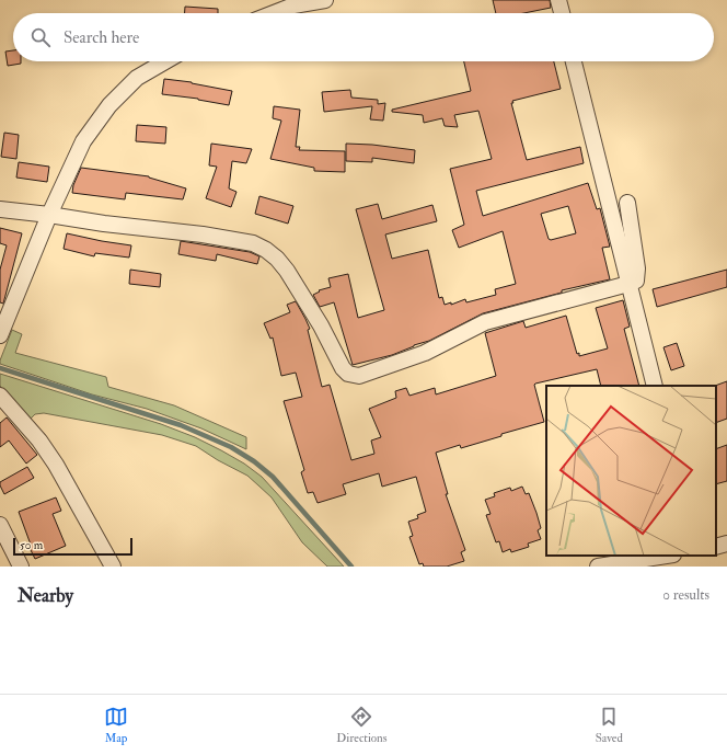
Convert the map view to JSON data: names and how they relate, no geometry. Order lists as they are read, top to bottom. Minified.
{"scale_bar":"50 m","page":{"search":"Search here","scale":"50 m","heading":["Nearby","0 results"],"nav":["Map","Directions","Saved"]}}
